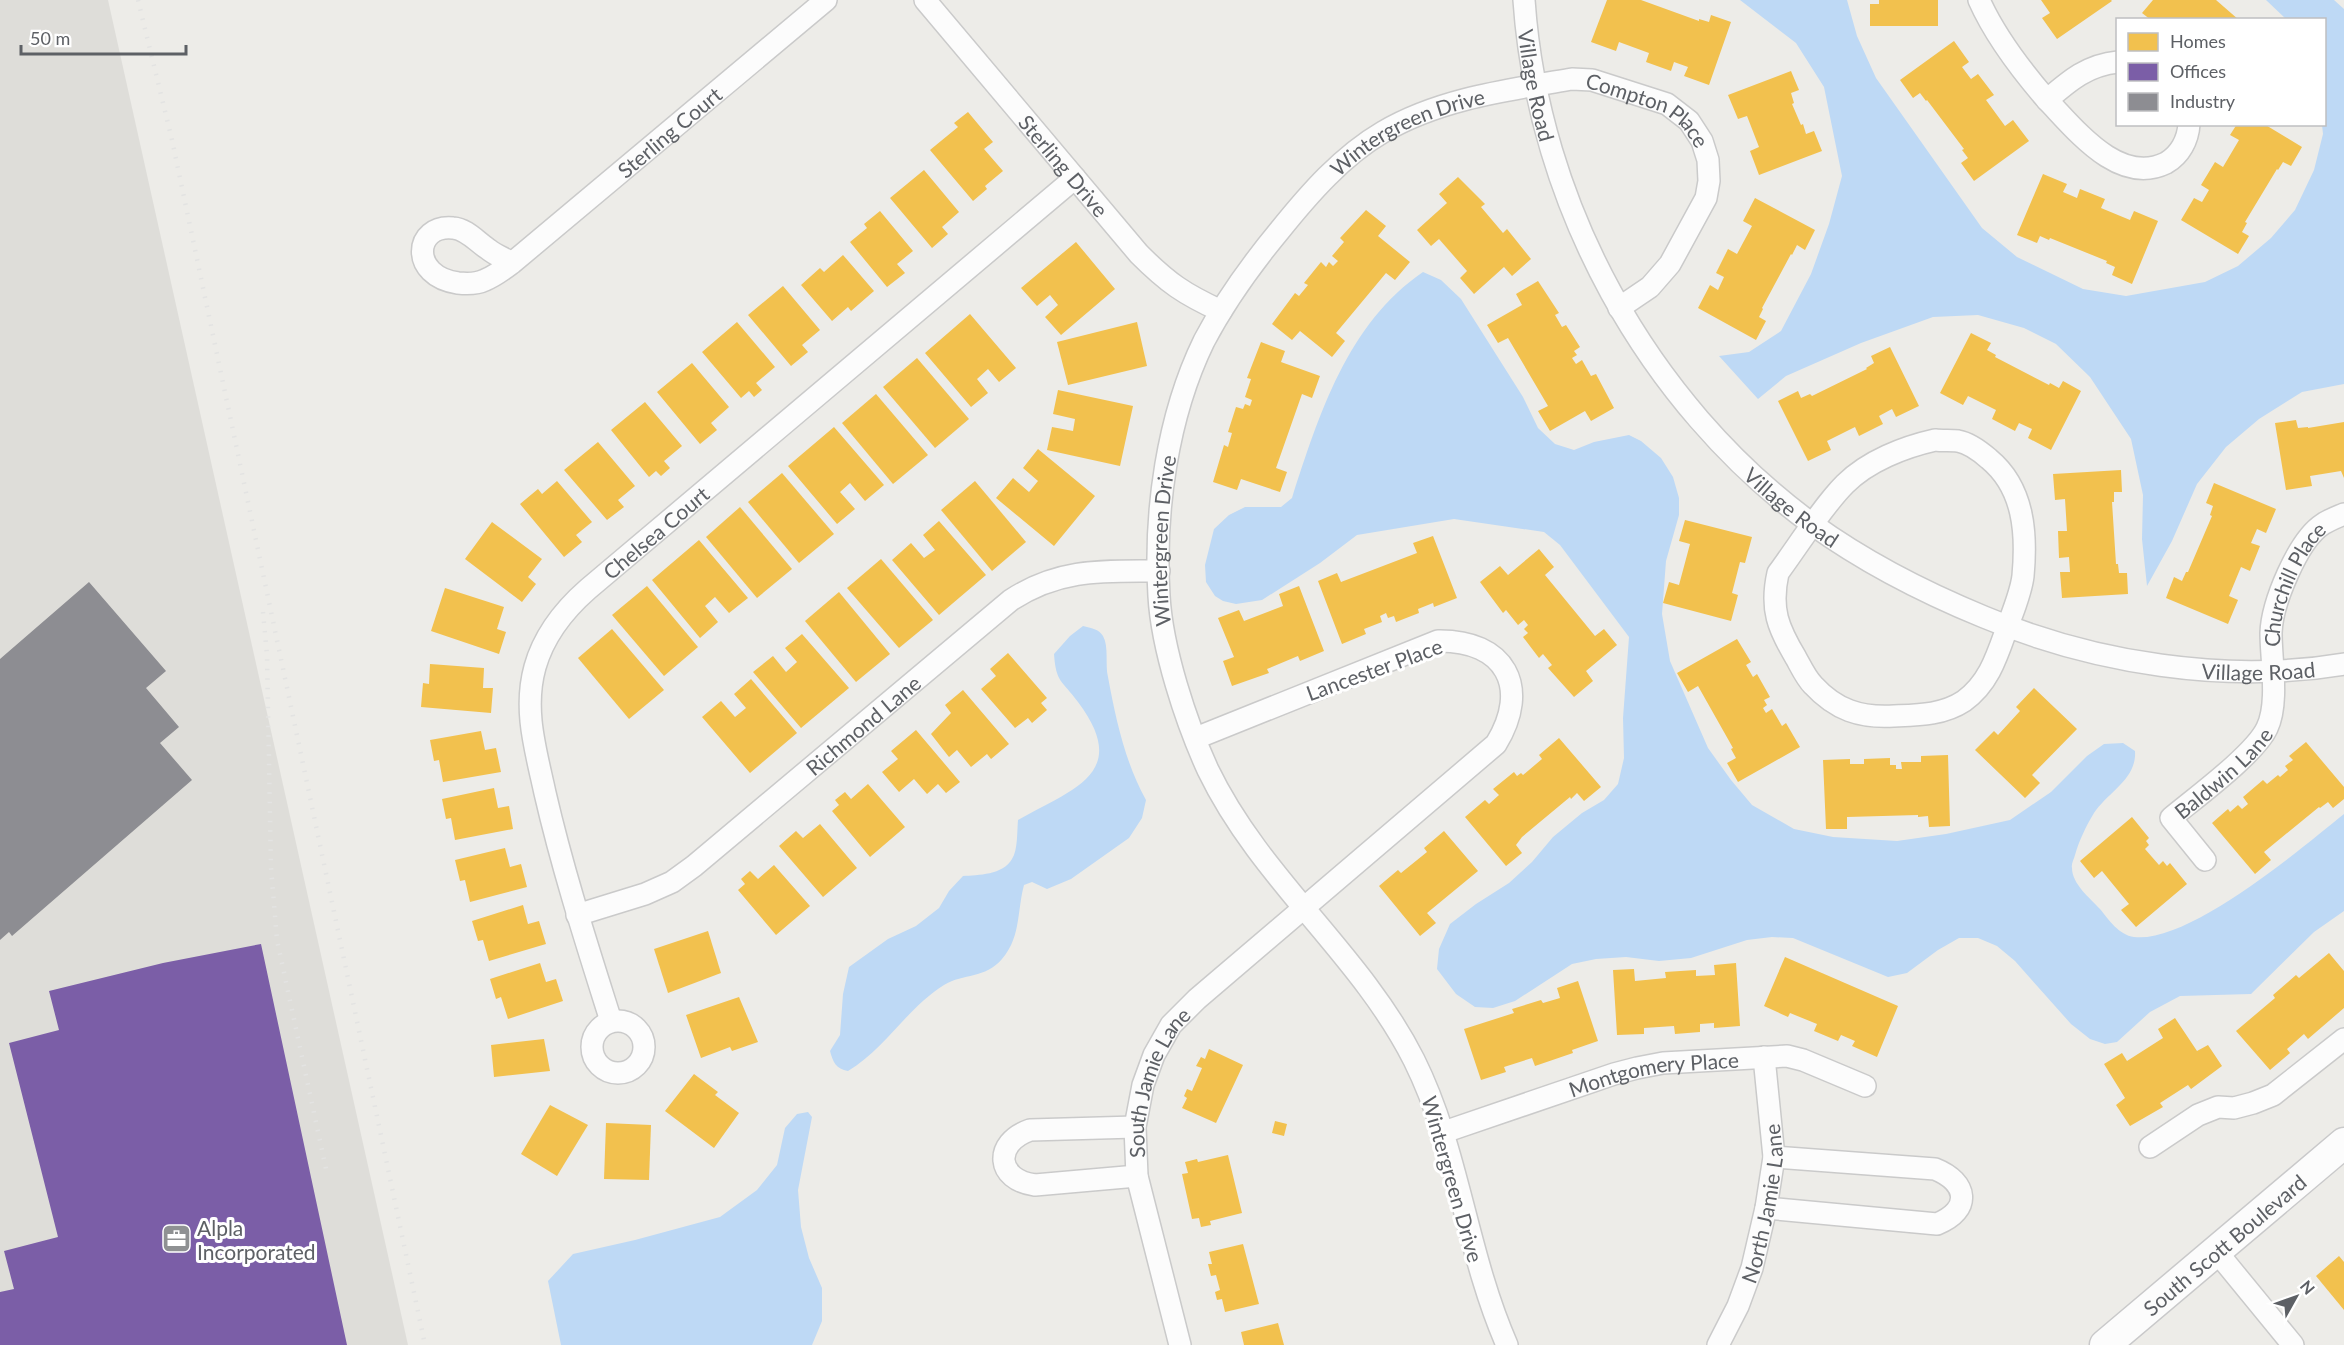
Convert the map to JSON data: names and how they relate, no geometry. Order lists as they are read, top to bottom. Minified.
{"streets":{"main road":["South Scott Boulevard"],"street":["Village Road","Compton Place","Sterling Court","Wintergreen Drive","Sterling Drive","Chelsea Court","Churchill Place","Lancester Place","Richmond Lane","Baldwin Lane","Montgomery Place","South Jamie Lane","North Jamie Lane"]},"crossings":[["Village Road","Compton Place"],["Village Road","Wintergreen Drive"],["Village Road","Churchill Place"],["Village Road","Baldwin Lane"],["Compton Place","Wintergreen Drive"],["Wintergreen Drive","Sterling Drive"],["Wintergreen Drive","Lancester Place"],["Wintergreen Drive","Richmond Lane"],["Wintergreen Drive","Montgomery Place"],["Wintergreen Drive","South Jamie Lane"],["Sterling Drive","Chelsea Court"],["Chelsea Court","Richmond Lane"],["Churchill Place","Baldwin Lane"],["Lancester Place","South Jamie Lane"],["Montgomery Place","North Jamie Lane"]],"places":{"office":["Alpla Incorporated"]},"legend":["Homes","Offices","Industry"],"scale_bar":"50 m","north":"top right"}
